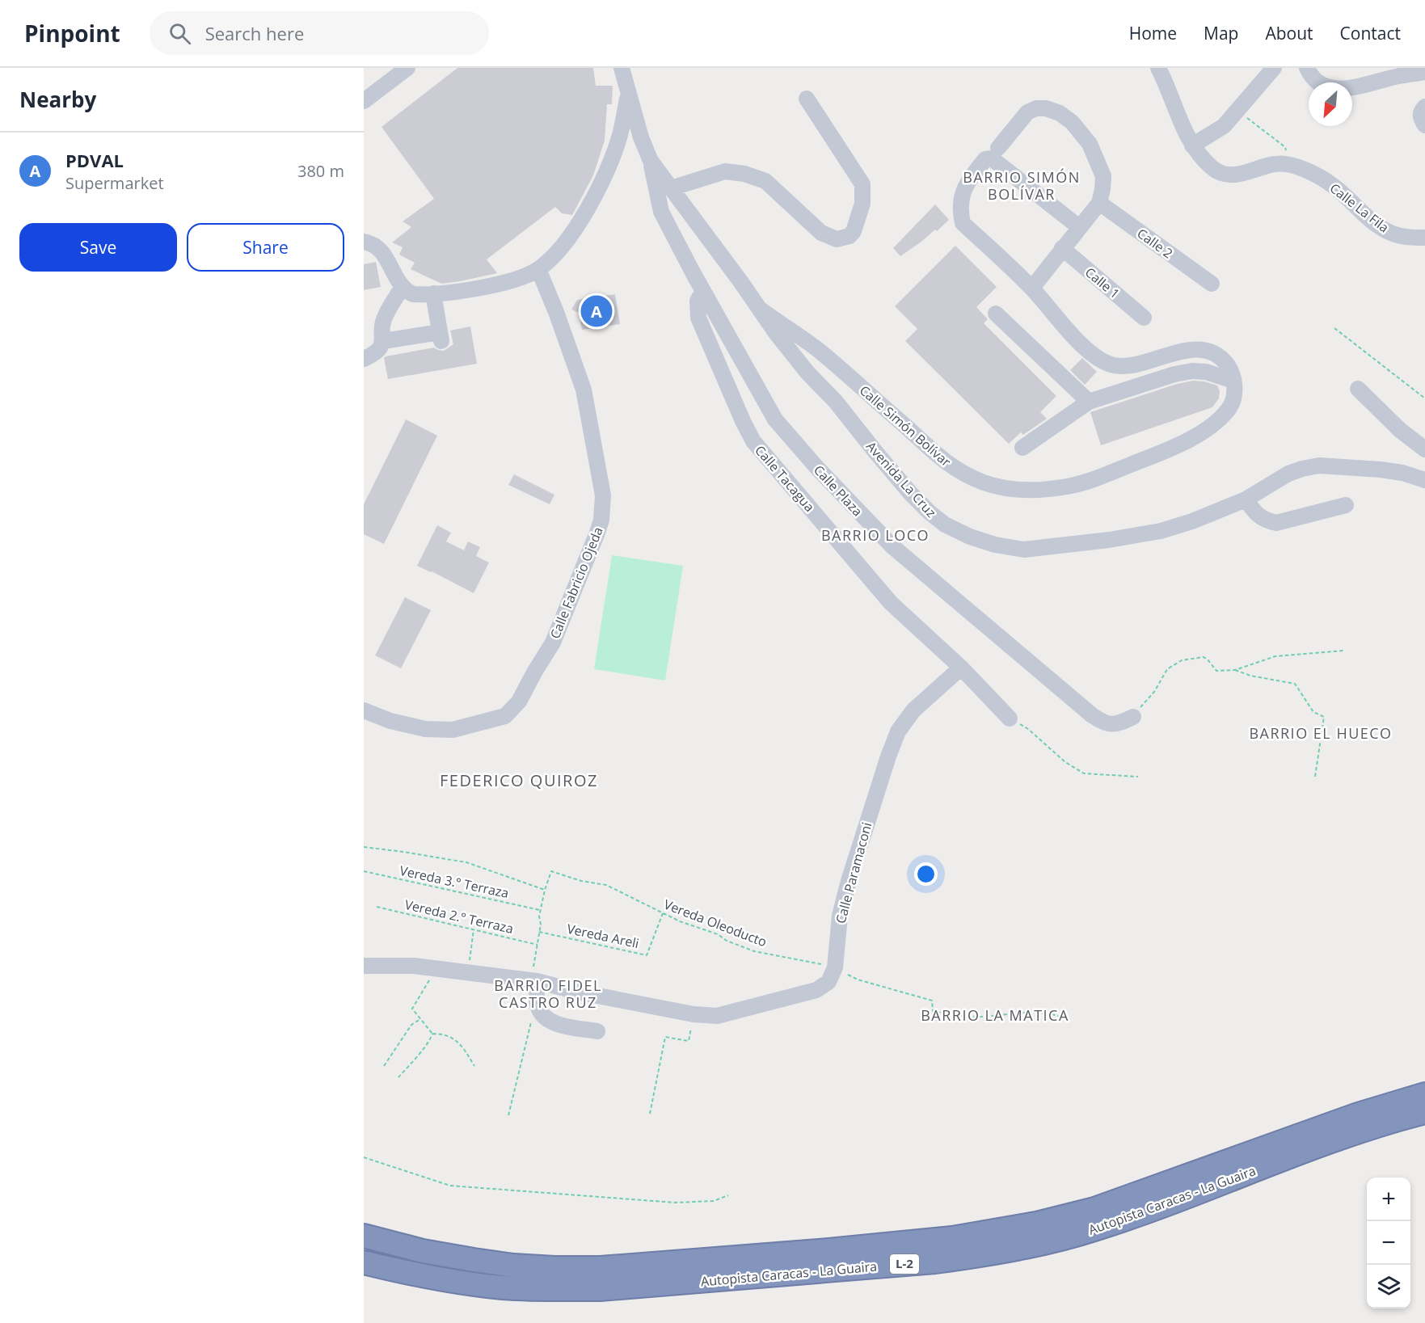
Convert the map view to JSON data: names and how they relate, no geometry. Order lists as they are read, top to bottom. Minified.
{"streets":{"highway":["Autopista Caracas - La Guaira","L-2"],"street":["Calle La Fila","Calle 2","Calle 1","Calle Simón Bolívar","Calle Tacagua","Avenida La Cruz","Calle Plaza","Calle Fabricio Ojeda","Calle Paramaconi"],"path":["Vereda 3.° Terraza","Vereda 2.° Terraza","Vereda Oleoducto","Vereda Areli"]},"crossings":[["Calle Simón Bolívar","Avenida La Cruz"],["Calle Tacagua","Calle Plaza"],["Calle Tacagua","Calle Paramaconi"],["Avenida La Cruz","Calle Plaza"],["Calle Paramaconi","Vereda Oleoducto"],["Vereda Oleoducto","Vereda Areli"]],"districts":["BARRIO SIMÓN BOLÍVAR","BARRIO LOCO","BARRIO EL HUECO","FEDERICO QUIROZ","BARRIO FIDEL CASTRO RUZ","BARRIO LA MATICA"],"north":"bottom left","page":{"header":"Pinpoint","search":"Search here","nav":["Home","Map","About","Contact"],"heading":"Nearby","list":[{"mark":"A","name":"PDVAL","note":"Supermarket","value":"380 m"}],"buttons":["Save","Share"],"pins":"A","map_buttons":["+","−"]}}
